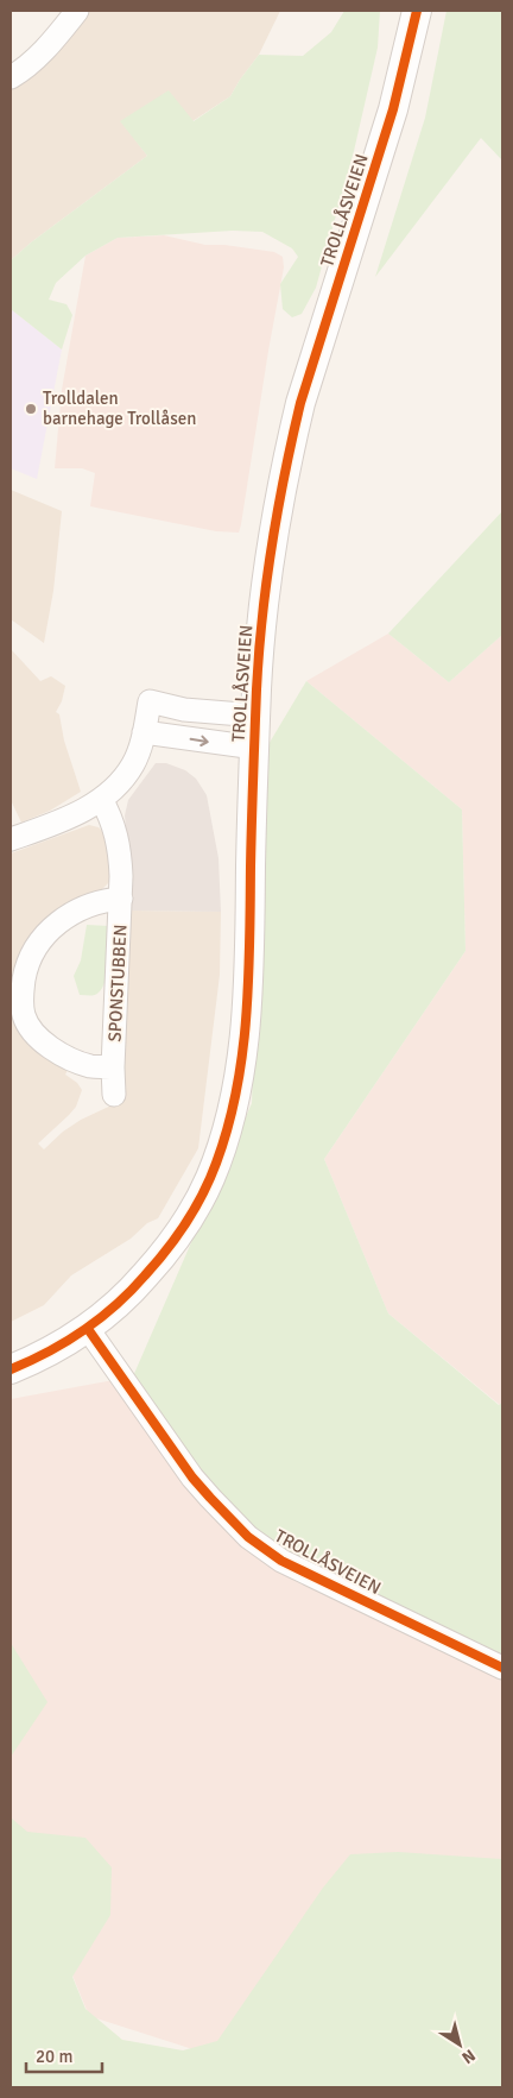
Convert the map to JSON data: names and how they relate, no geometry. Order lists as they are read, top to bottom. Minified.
{"streets":{"street":["TROLLÅSVEIEN","SPONSTUBBEN"]},"places":["Trolldalen barnehage Trollåsen"],"scale_bar":"20 m","north":"bottom right"}
